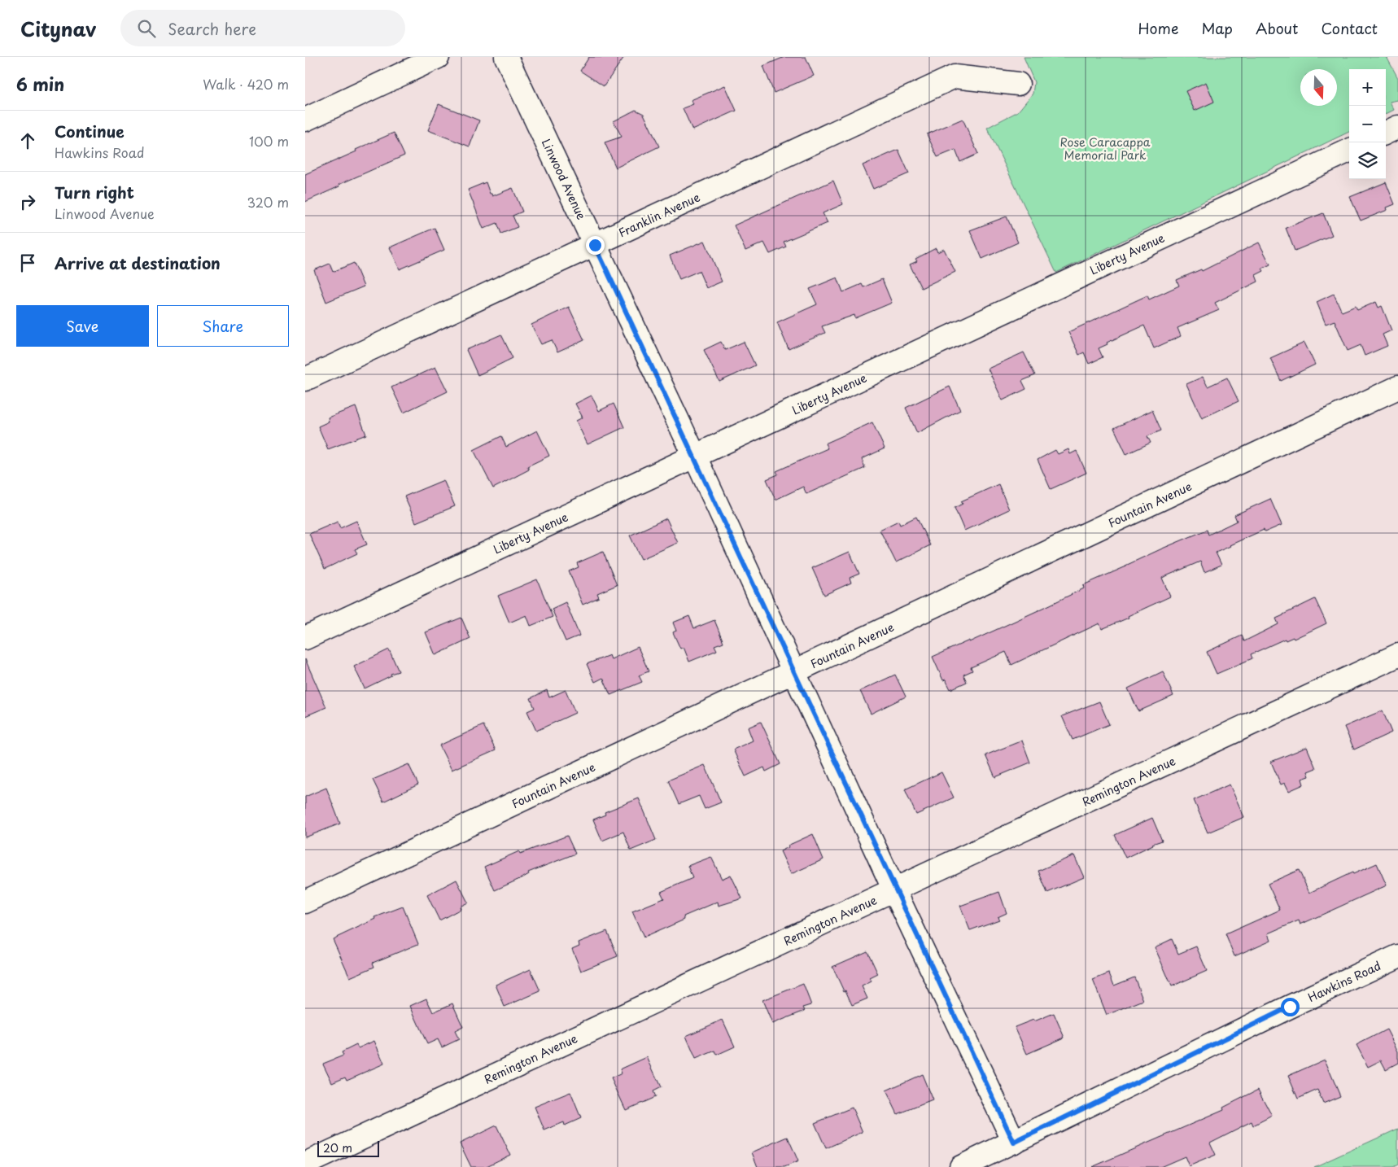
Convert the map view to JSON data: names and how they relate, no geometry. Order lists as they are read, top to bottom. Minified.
{"streets":{"street":["Linwood Avenue","Franklin Avenue","Liberty Avenue","Fountain Avenue","Remington Avenue","Hawkins Road"]},"crossings":[["Linwood Avenue","Franklin Avenue"],["Linwood Avenue","Liberty Avenue"],["Linwood Avenue","Fountain Avenue"],["Linwood Avenue","Remington Avenue"],["Linwood Avenue","Hawkins Road"]],"parks":["Rose Caracappa Memorial Park"],"scale_bar":"20 m","north":"bottom","page":{"header":"Citynav","search":"Search here","nav":["Home","Map","About","Contact"],"heading":["6 min","Walk · 420 m"],"map_buttons":["+","−"],"list":[["Continue","Hawkins Road","100 m"],["Turn right","Linwood Avenue","320 m"],"Arrive at destination"],"buttons":["Save","Share"],"scale":"20 m"}}
